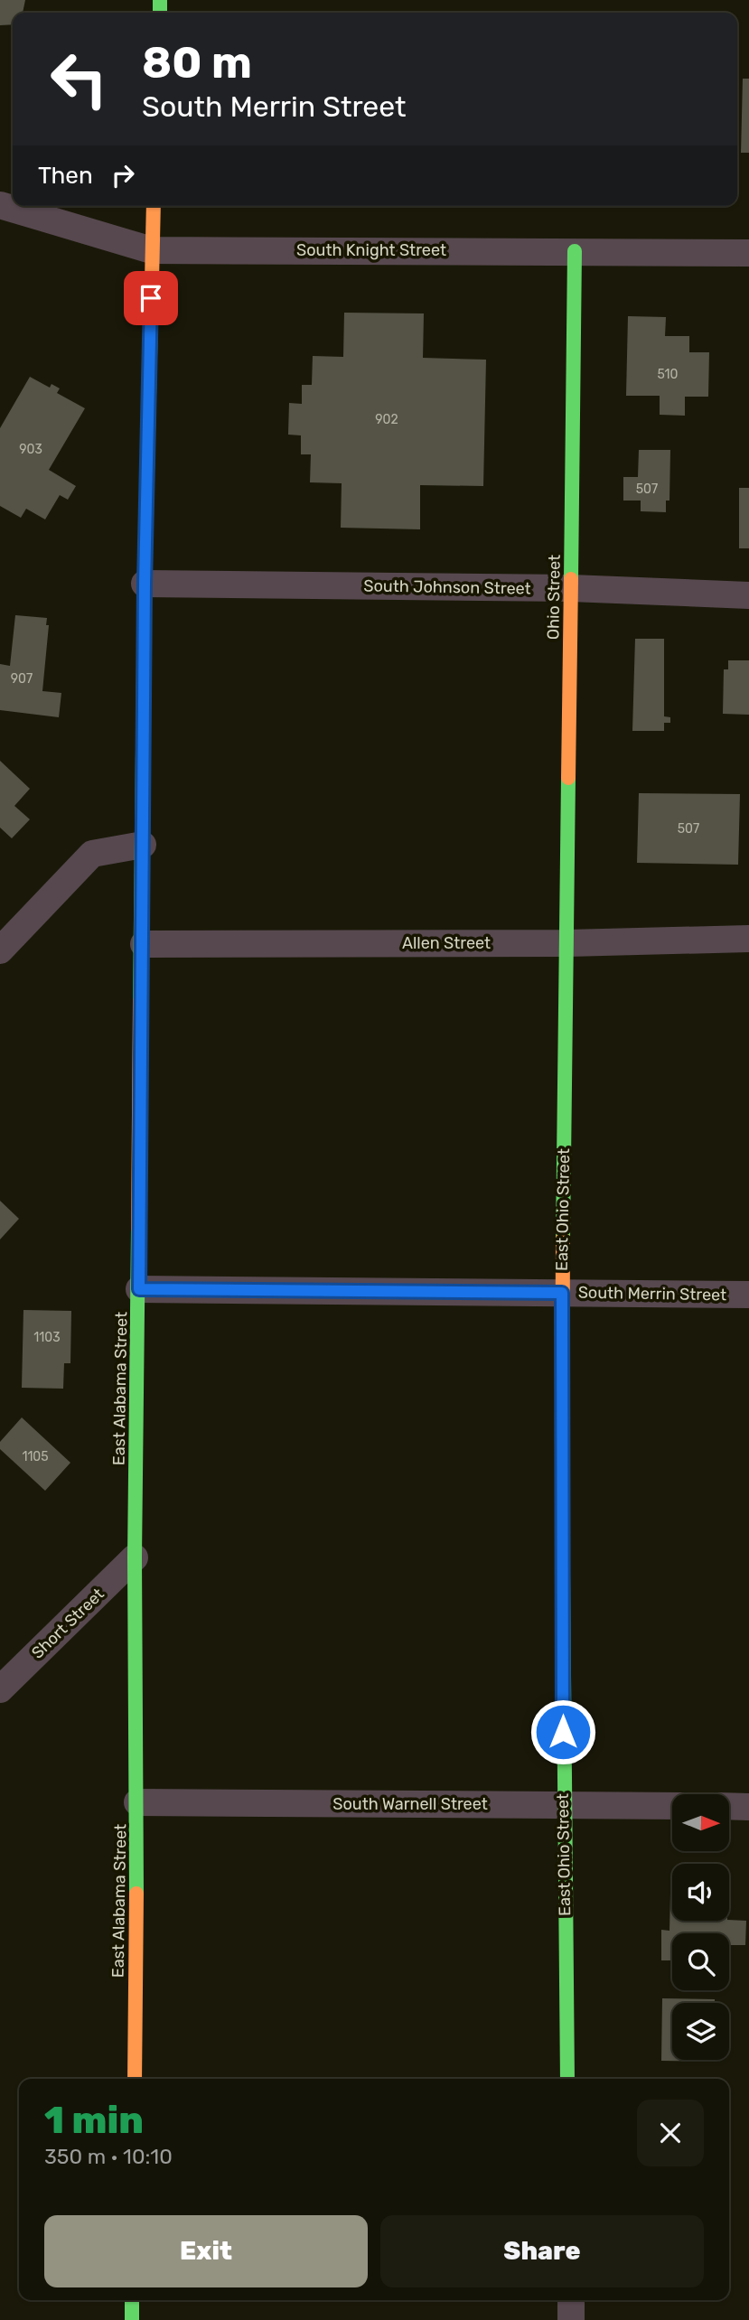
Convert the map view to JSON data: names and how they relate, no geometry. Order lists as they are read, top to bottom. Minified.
{"streets":{"street":["South Knight Street","South Johnson Street","Ohio Street","Allen Street","East Ohio Street","South Merrin Street","East Alabama Street","Short Street","South Warnell Street"]},"crossings":[["South Knight Street","Ohio Street"],["South Knight Street","East Alabama Street"],["South Johnson Street","Ohio Street"],["South Johnson Street","East Alabama Street"],["Ohio Street","Allen Street"],["Ohio Street","East Ohio Street"],["Allen Street","East Ohio Street"],["Allen Street","East Alabama Street"],["East Ohio Street","South Merrin Street"],["East Ohio Street","South Warnell Street"],["South Merrin Street","East Alabama Street"],["East Alabama Street","Short Street"],["East Alabama Street","South Warnell Street"]],"house_numbers":["510","902","903","507","907","507","1103","1105"],"north":"right","page":{"turn":["80 m","South Merrin Street"],"then":"Then","heading":["1 min","350 m · 10:10"],"buttons":["Exit","Share"]}}
